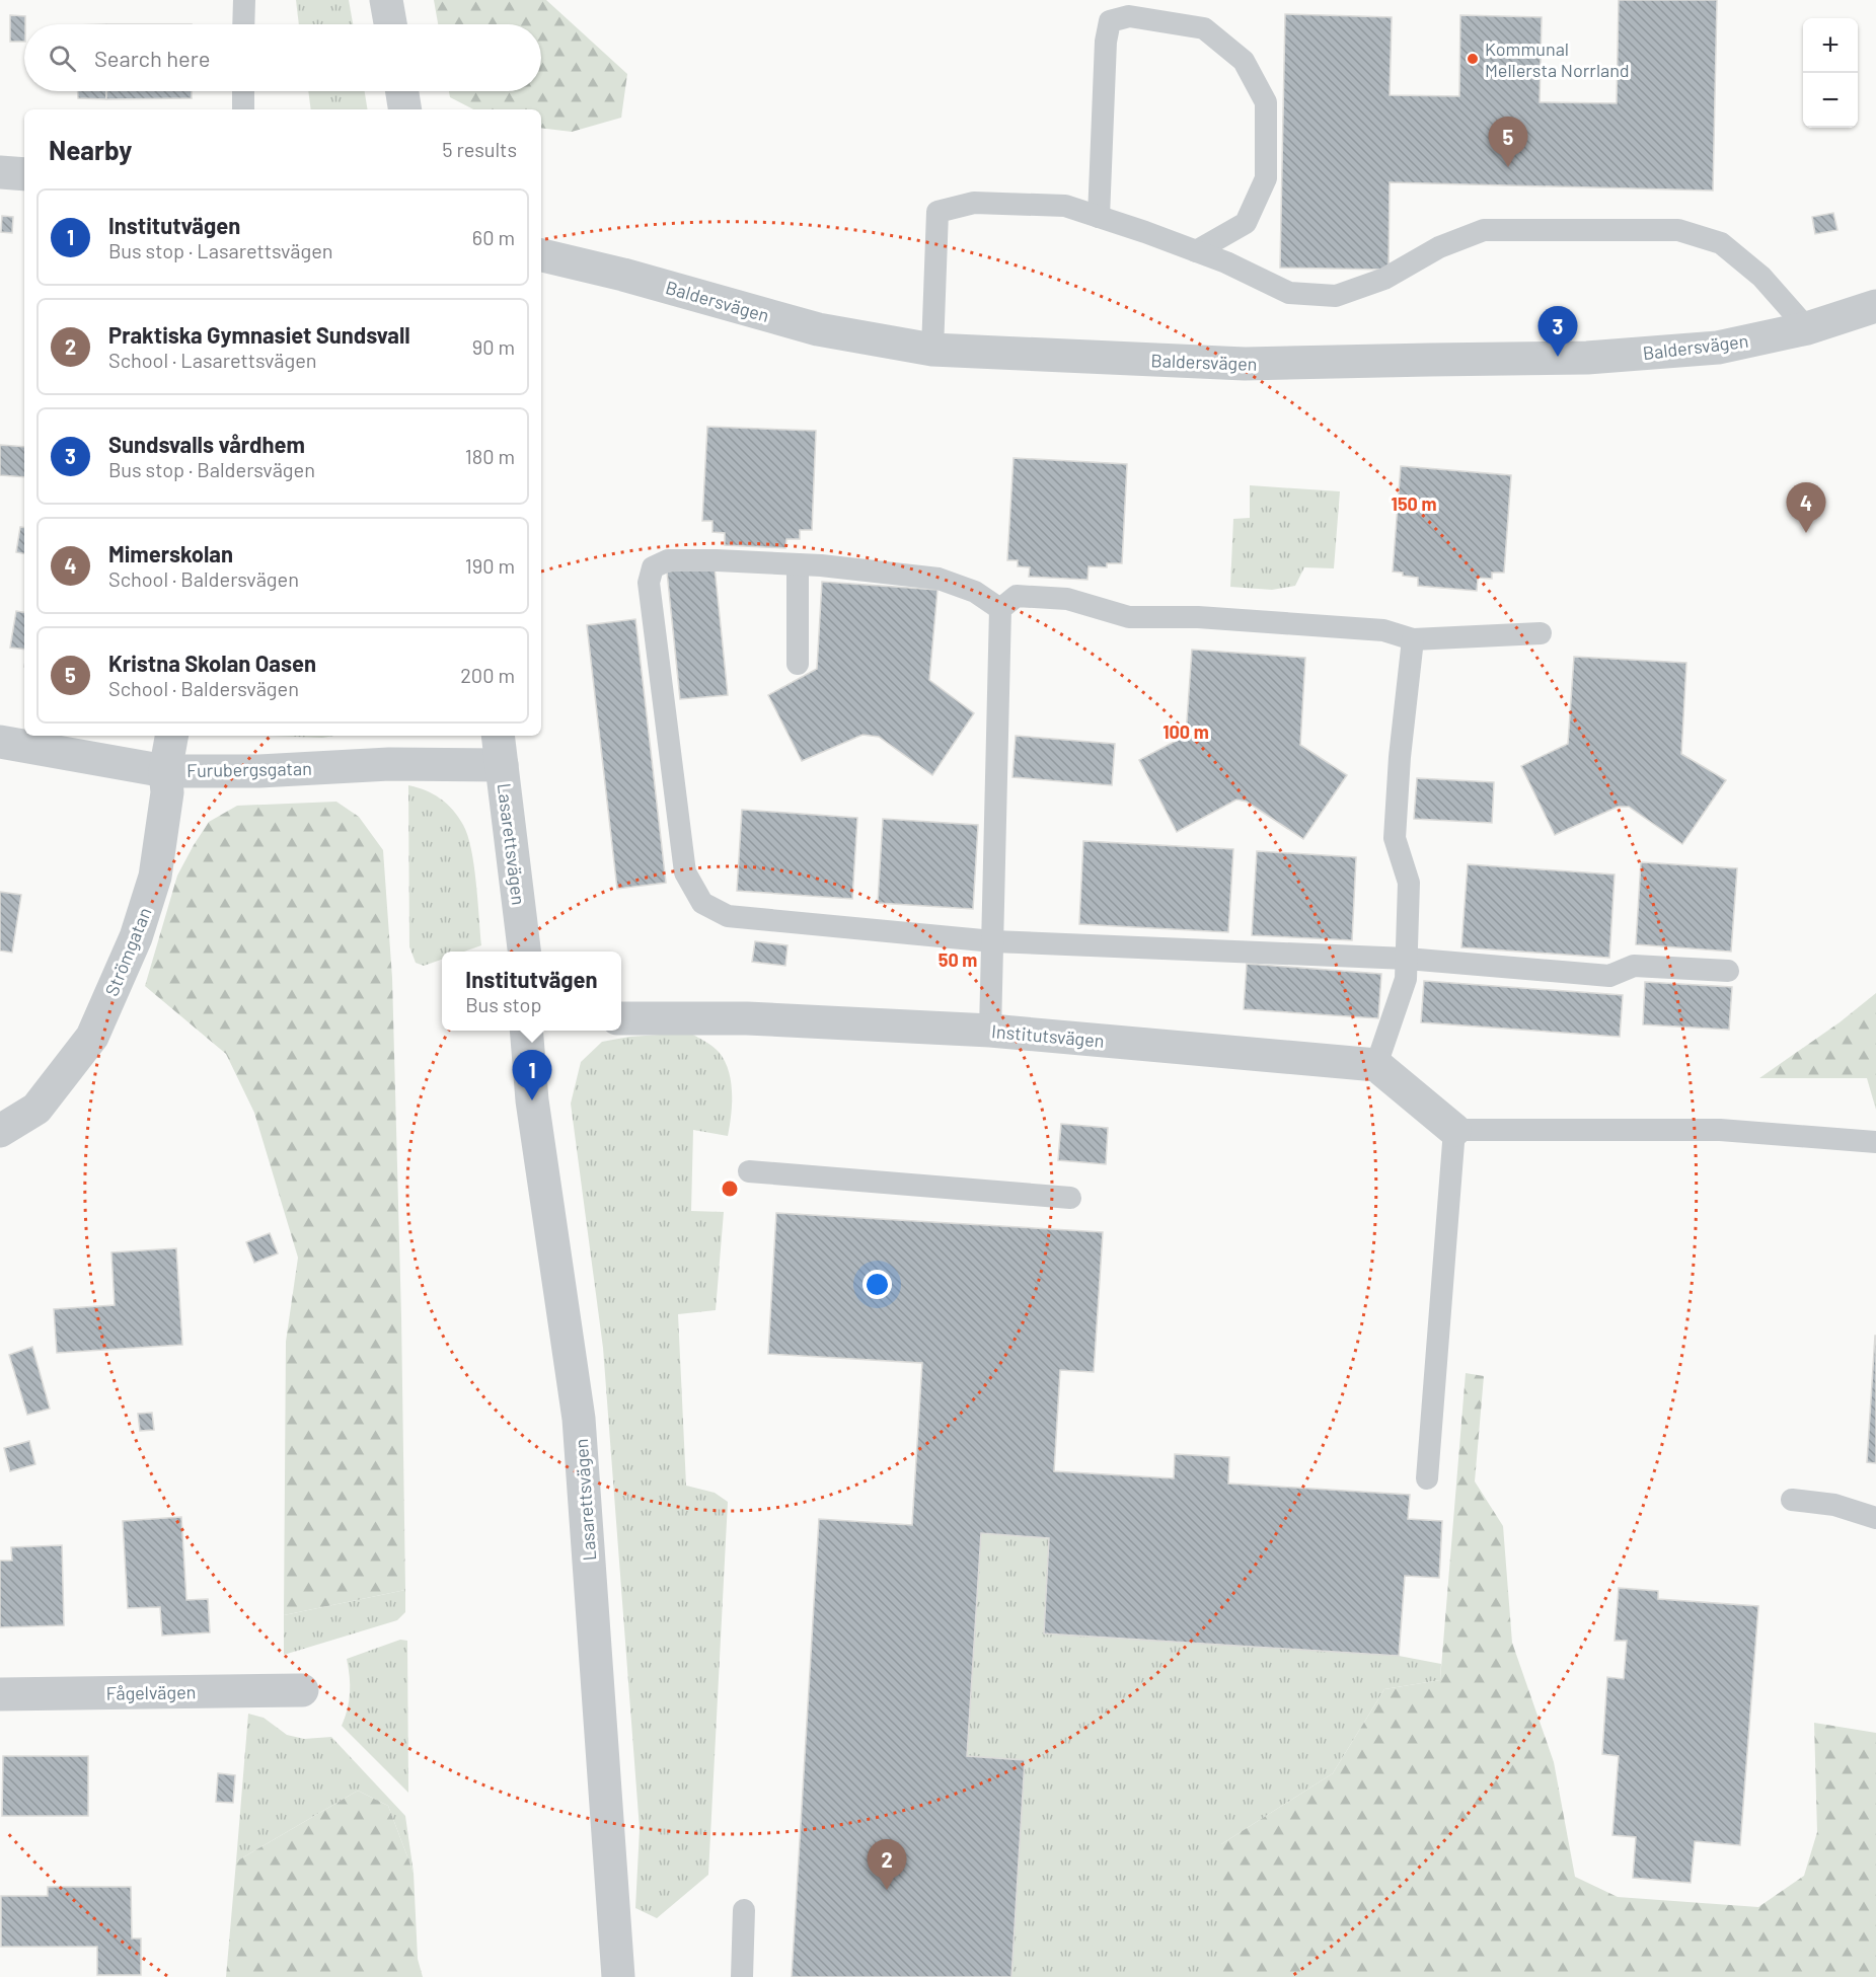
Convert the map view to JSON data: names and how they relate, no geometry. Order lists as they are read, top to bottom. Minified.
{"streets":{"street":["Baldersvägen","Furubergsgatan","Lasarettsvägen","Strömgatan","Institutsvägen","Fågelvägen"]},"crossings":[["Furubergsgatan","Lasarettsvägen"],["Furubergsgatan","Strömgatan"]],"places":["Kommunal Mellersta Norrland"],"page":{"map_buttons":["+","−"],"search":"Search here","heading":["Nearby","5 results"],"pins":["5","3","4","1","2"],"list":[{"mark":"1","name":"Institutvägen","note":"Bus stop · Lasarettsvägen","value":"60 m"},{"mark":"2","name":"Praktiska Gymnasiet Sundsvall","note":"School · Lasarettsvägen","value":"90 m"},{"mark":"3","name":"Sundsvalls vårdhem","note":"Bus stop · Baldersvägen","value":"180 m"},{"mark":"4","name":"Mimerskolan","note":"School · Baldersvägen","value":"190 m"},{"mark":"5","name":"Kristna Skolan Oasen","note":"School · Baldersvägen","value":"200 m"}],"popup":["Institutvägen","Bus stop"]},"rings":["150 m","100 m","50 m"]}
